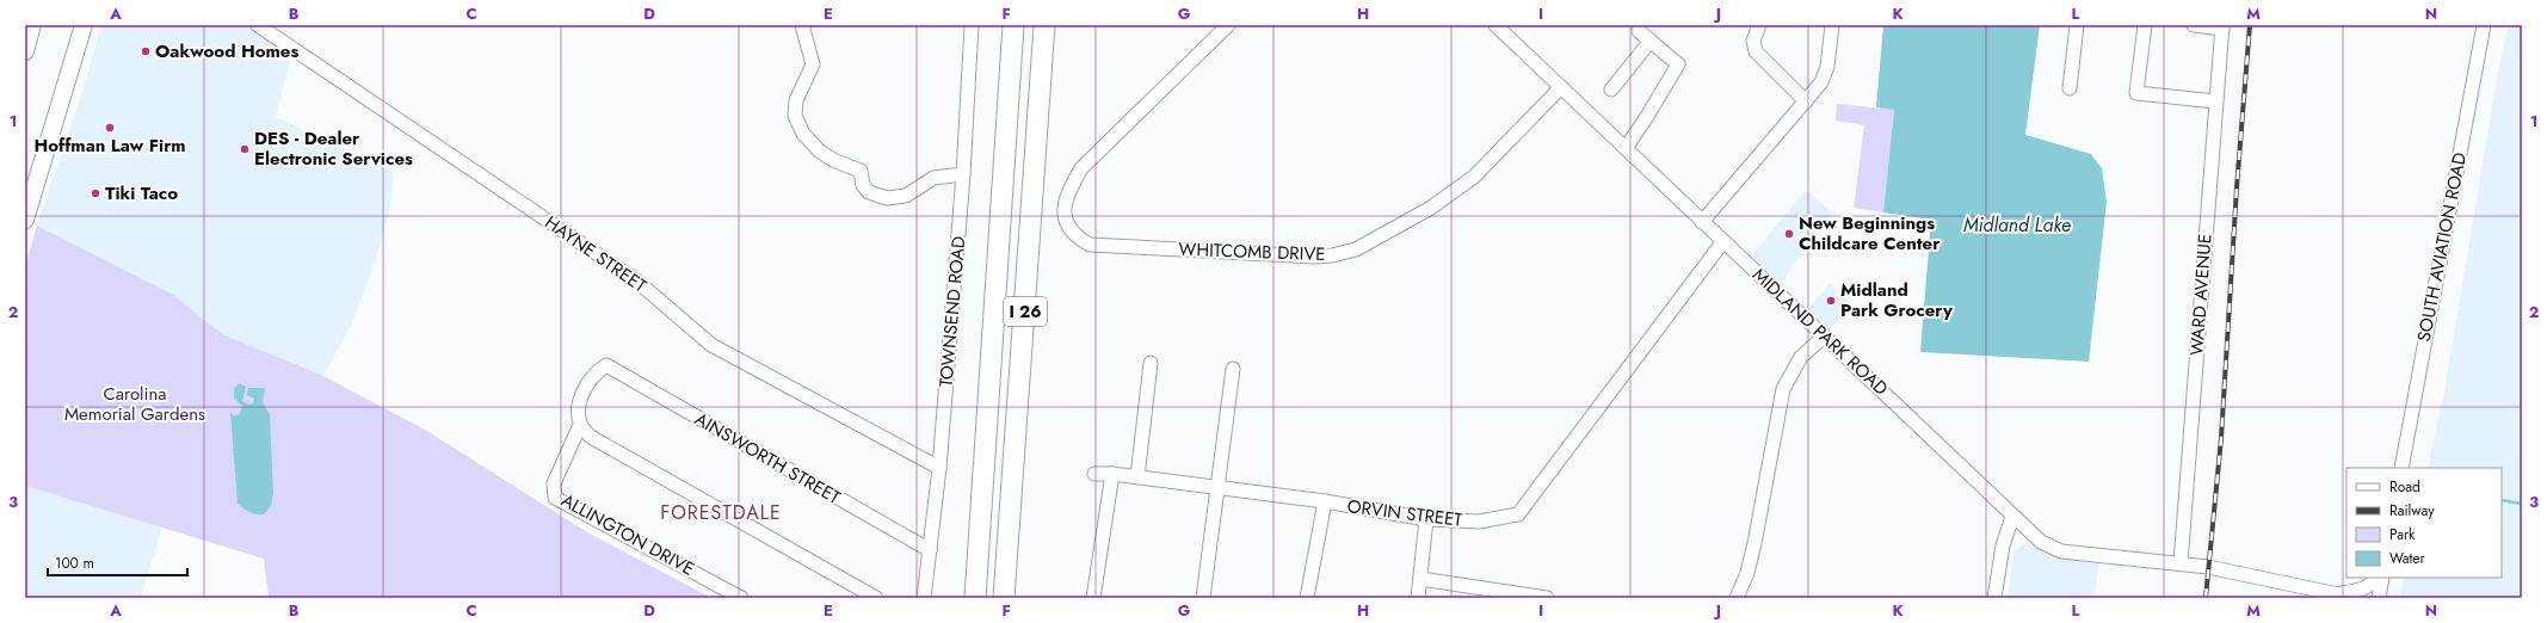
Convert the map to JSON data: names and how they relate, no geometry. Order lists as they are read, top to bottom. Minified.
{"streets":{"highway":["I 26"],"street":["SOUTH AVIATION ROAD","WHITCOMB DRIVE","HAYNE STREET","WARD AVENUE","TOWNSEND ROAD","MIDLAND PARK ROAD","AINSWORTH STREET","ORVIN STREET","ALLINGTON DRIVE"]},"crossings":[["WHITCOMB DRIVE","MIDLAND PARK ROAD"],["HAYNE STREET","TOWNSEND ROAD"],["WARD AVENUE","MIDLAND PARK ROAD"],["TOWNSEND ROAD","AINSWORTH STREET"],["MIDLAND PARK ROAD","ORVIN STREET"],["AINSWORTH STREET","ALLINGTON DRIVE"]],"districts":["FORESTDALE"],"water":["Midland Lake"],"parks":["Carolina Memorial Gardens"],"places":["Oakwood Homes","Hoffman Law Firm","DES - Dealer Electronic Services","Tiki Taco","New Beginnings Childcare Center","Midland Park Grocery"],"legend":["Road","Railway","Park","Water"],"scale_bar":"100 m","grid":{"columns":["A","B","C","D","E","F","G","H","I","J","K","L","M","N"],"rows":["1","2","3"]}}
